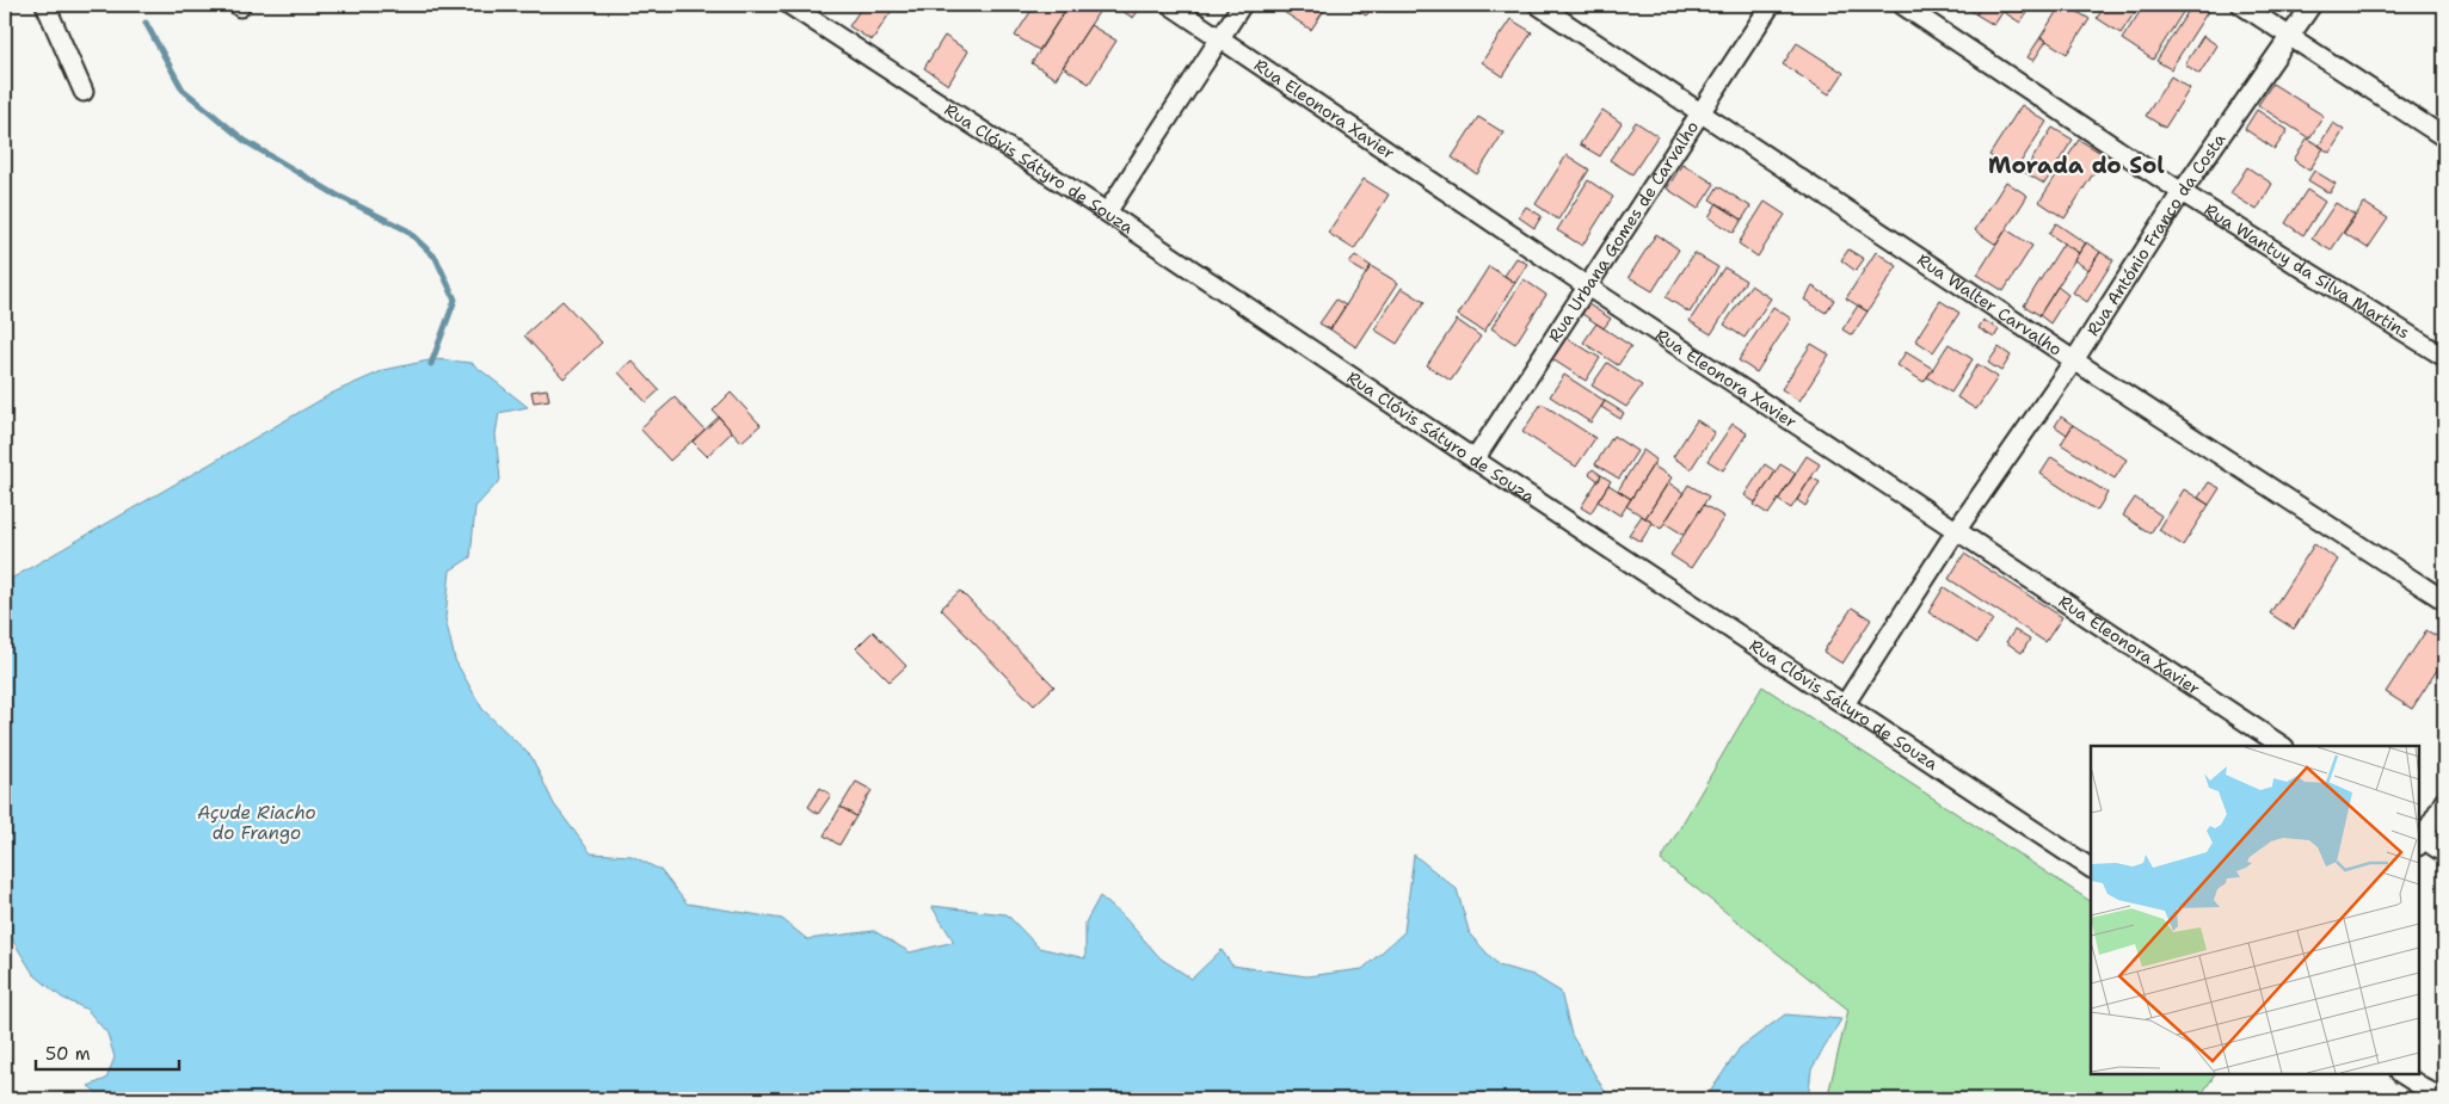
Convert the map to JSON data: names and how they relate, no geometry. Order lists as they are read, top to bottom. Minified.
{"streets":{"street":["Rua Eleonora Xavier","Rua Clóvis Sátyro de Souza","Rua Urbana Gomes de Carvalho","Rua António Franco da Costa","Rua Wantuy da Silva Martins","Rua Walter Carvalho"]},"crossings":[["Rua Eleonora Xavier","Rua Urbana Gomes de Carvalho"],["Rua Eleonora Xavier","Rua António Franco da Costa"],["Rua Clóvis Sátyro de Souza","Rua Urbana Gomes de Carvalho"],["Rua Clóvis Sátyro de Souza","Rua António Franco da Costa"],["Rua Urbana Gomes de Carvalho","Rua Walter Carvalho"],["Rua António Franco da Costa","Rua Wantuy da Silva Martins"],["Rua António Franco da Costa","Rua Walter Carvalho"]],"districts":["Morada do Sol"],"water":["Açude Riacho do Frango"],"scale_bar":"50 m"}
